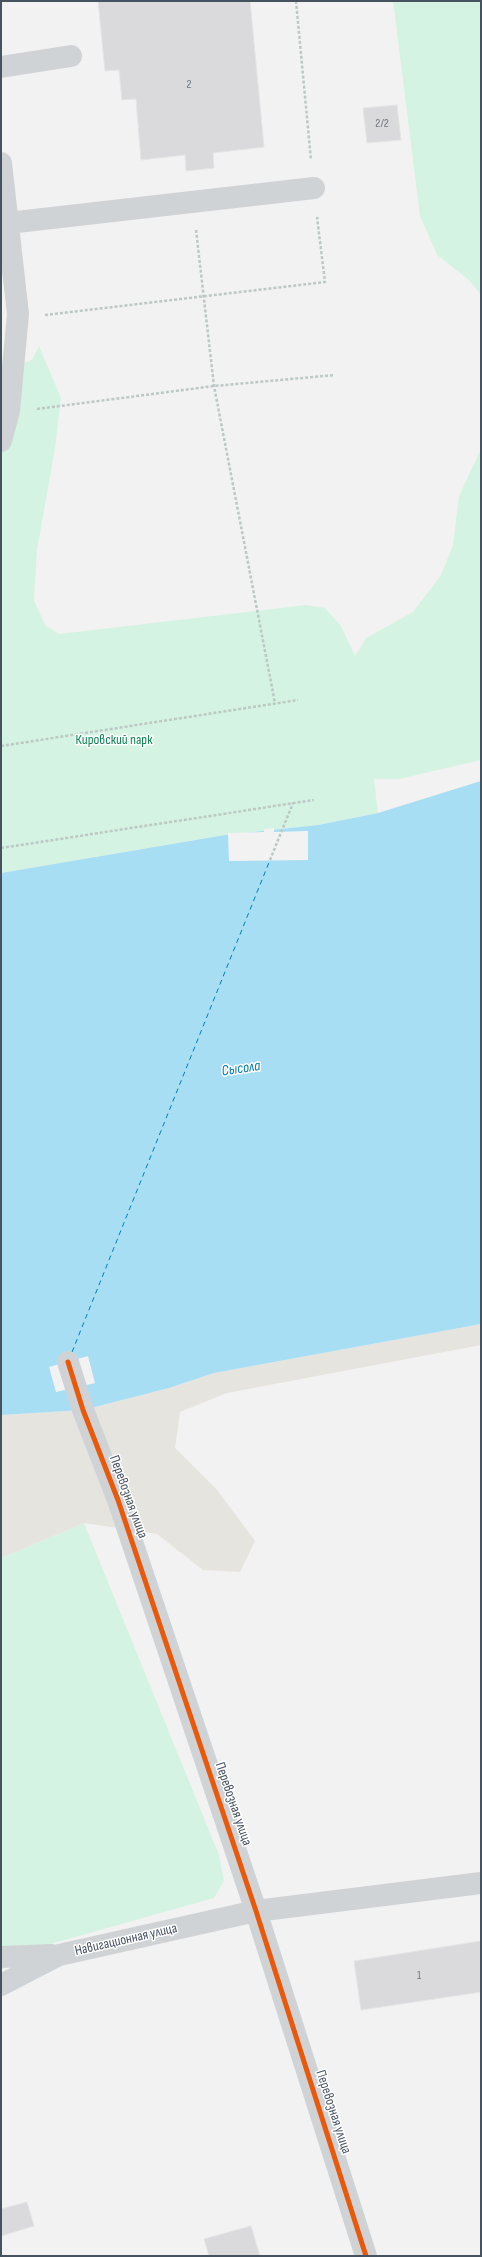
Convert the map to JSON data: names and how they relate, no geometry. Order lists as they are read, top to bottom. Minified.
{"streets":{"street":["Перевозная улица","Навигационная улица"]},"crossings":[["Перевозная улица","Навигационная улица"]],"water":["Сысола"],"parks":["Кировский парк"],"house_numbers":["2","2/2","1"]}
